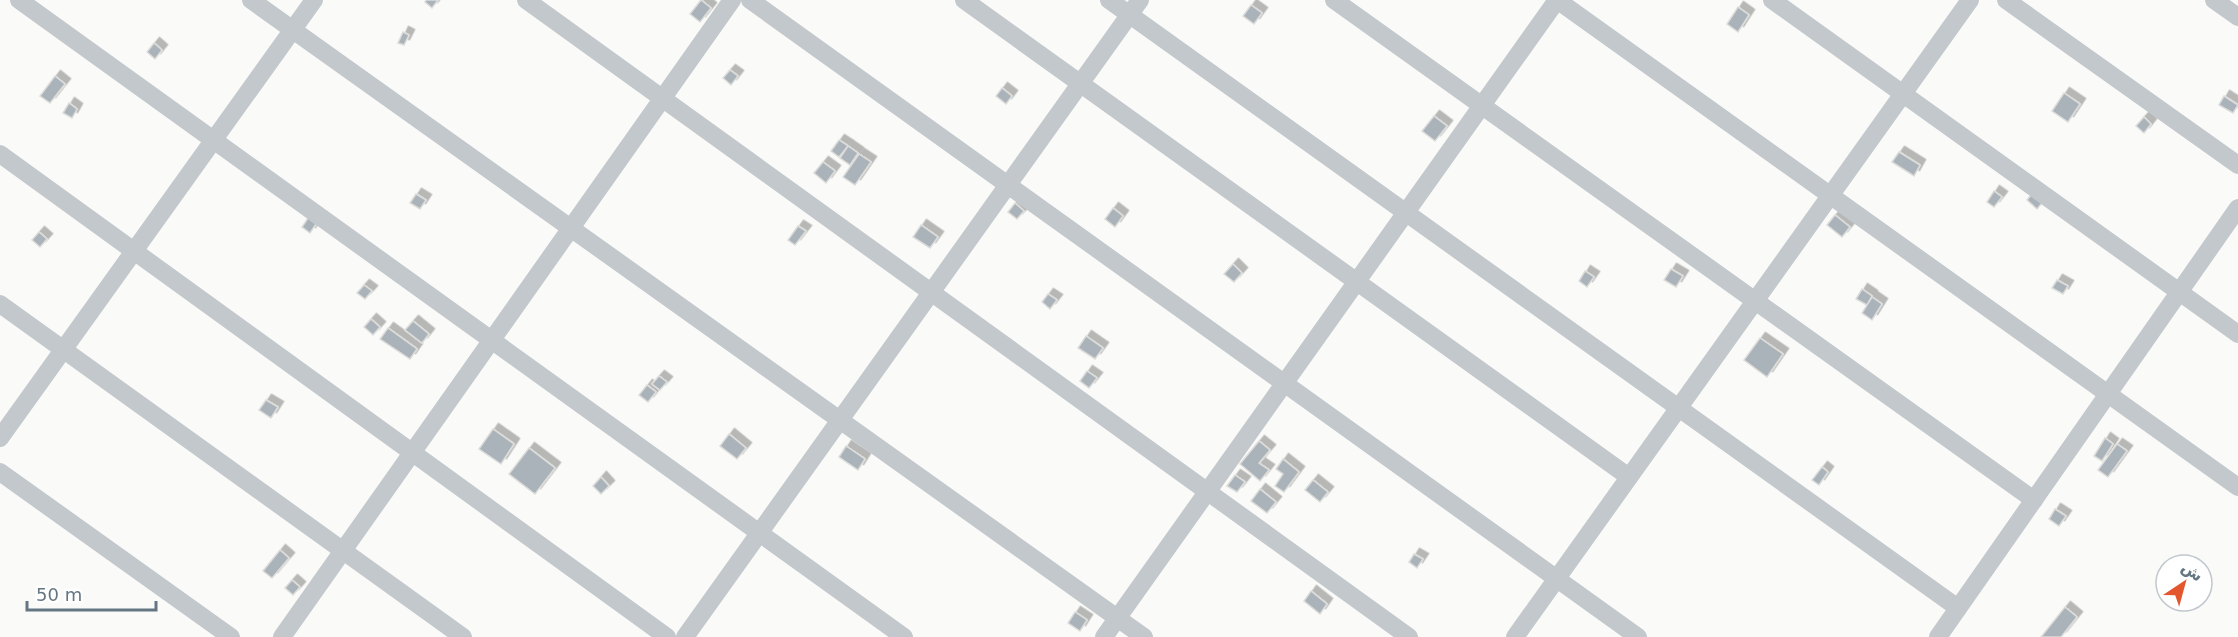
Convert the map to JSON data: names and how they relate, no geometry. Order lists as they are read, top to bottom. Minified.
{"scale_bar":"50 m","north":"top right"}
